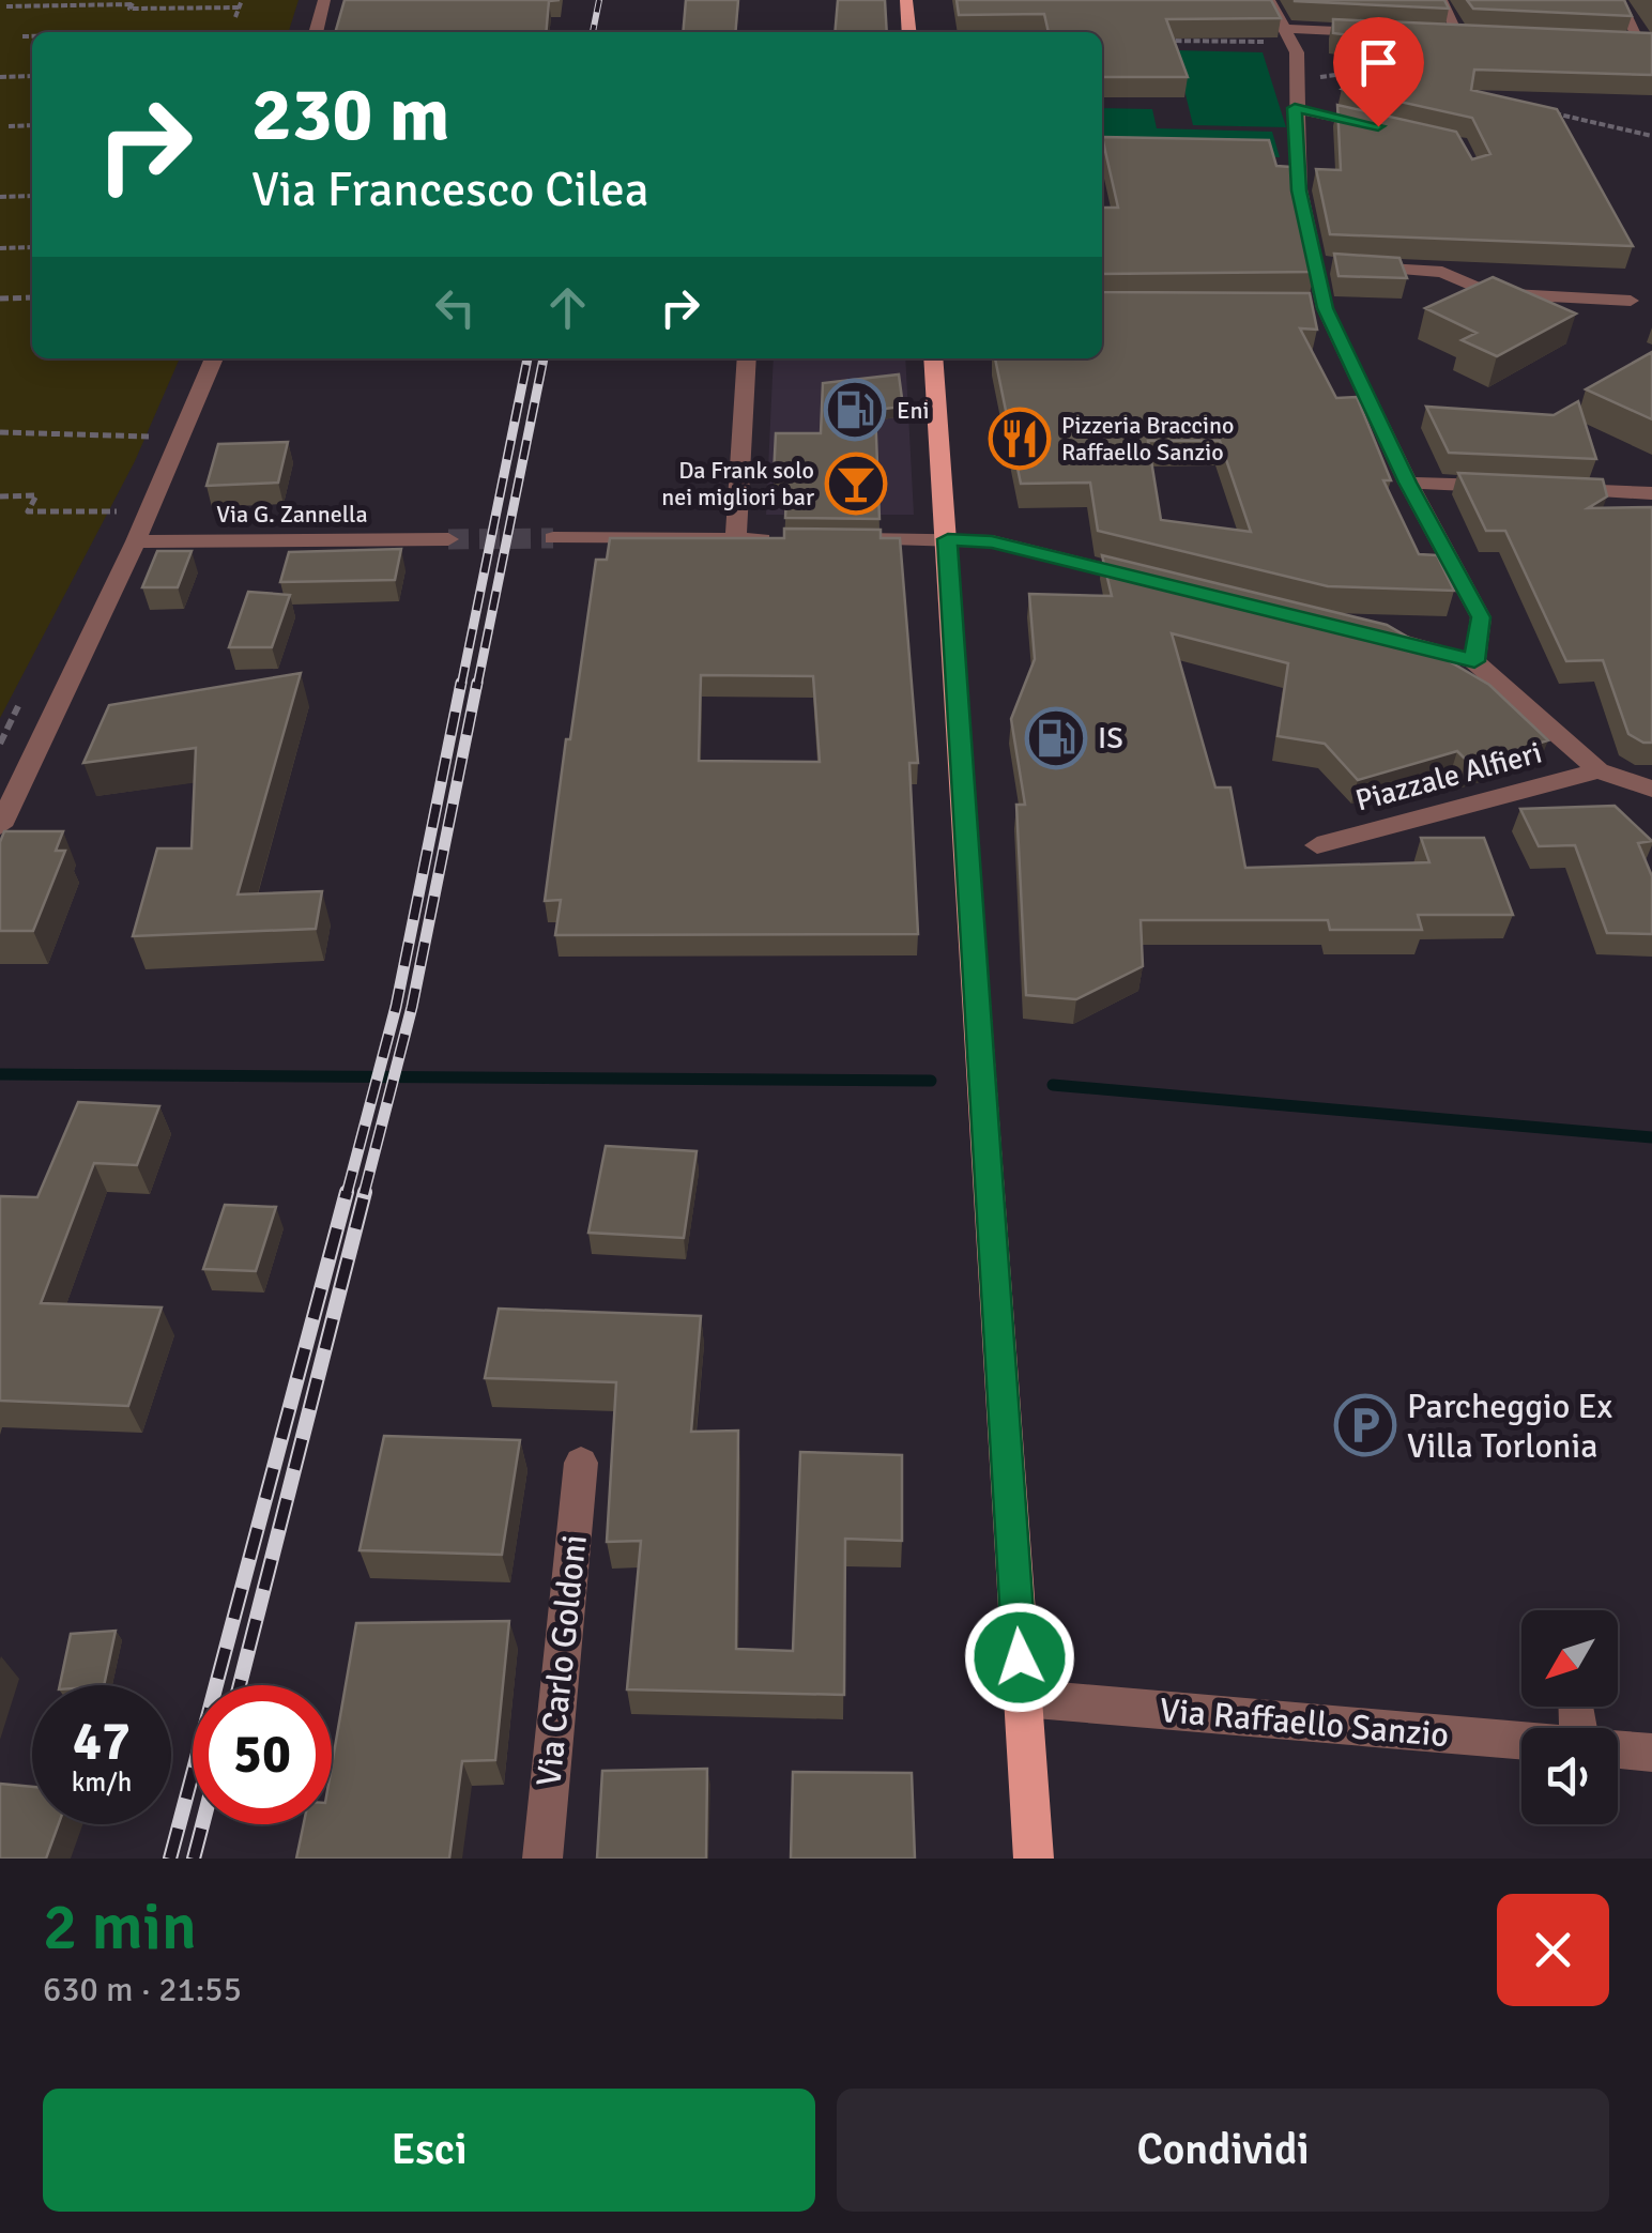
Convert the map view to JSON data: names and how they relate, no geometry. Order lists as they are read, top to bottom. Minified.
{"streets":{"street":["Via G. Zannella","Piazzale Alfieri","Via Carlo Goldoni","Via Raffaello Sanzio"]},"places":{"fuel station":["Eni","IS"],"restaurant":["Pizzeria Braccino Raffaello Sanzio"],"bar":["Da Frank solo nei migliori bar"],"parking":["Parcheggio Ex Villa Torlonia"]},"north":"bottom left","page":{"turn":["230 m","Via Francesco Cilea"],"speed":"47 km/h","limit":"50","heading":["2 min","630 m · 21:55"],"buttons":["Esci","Condividi"]}}
